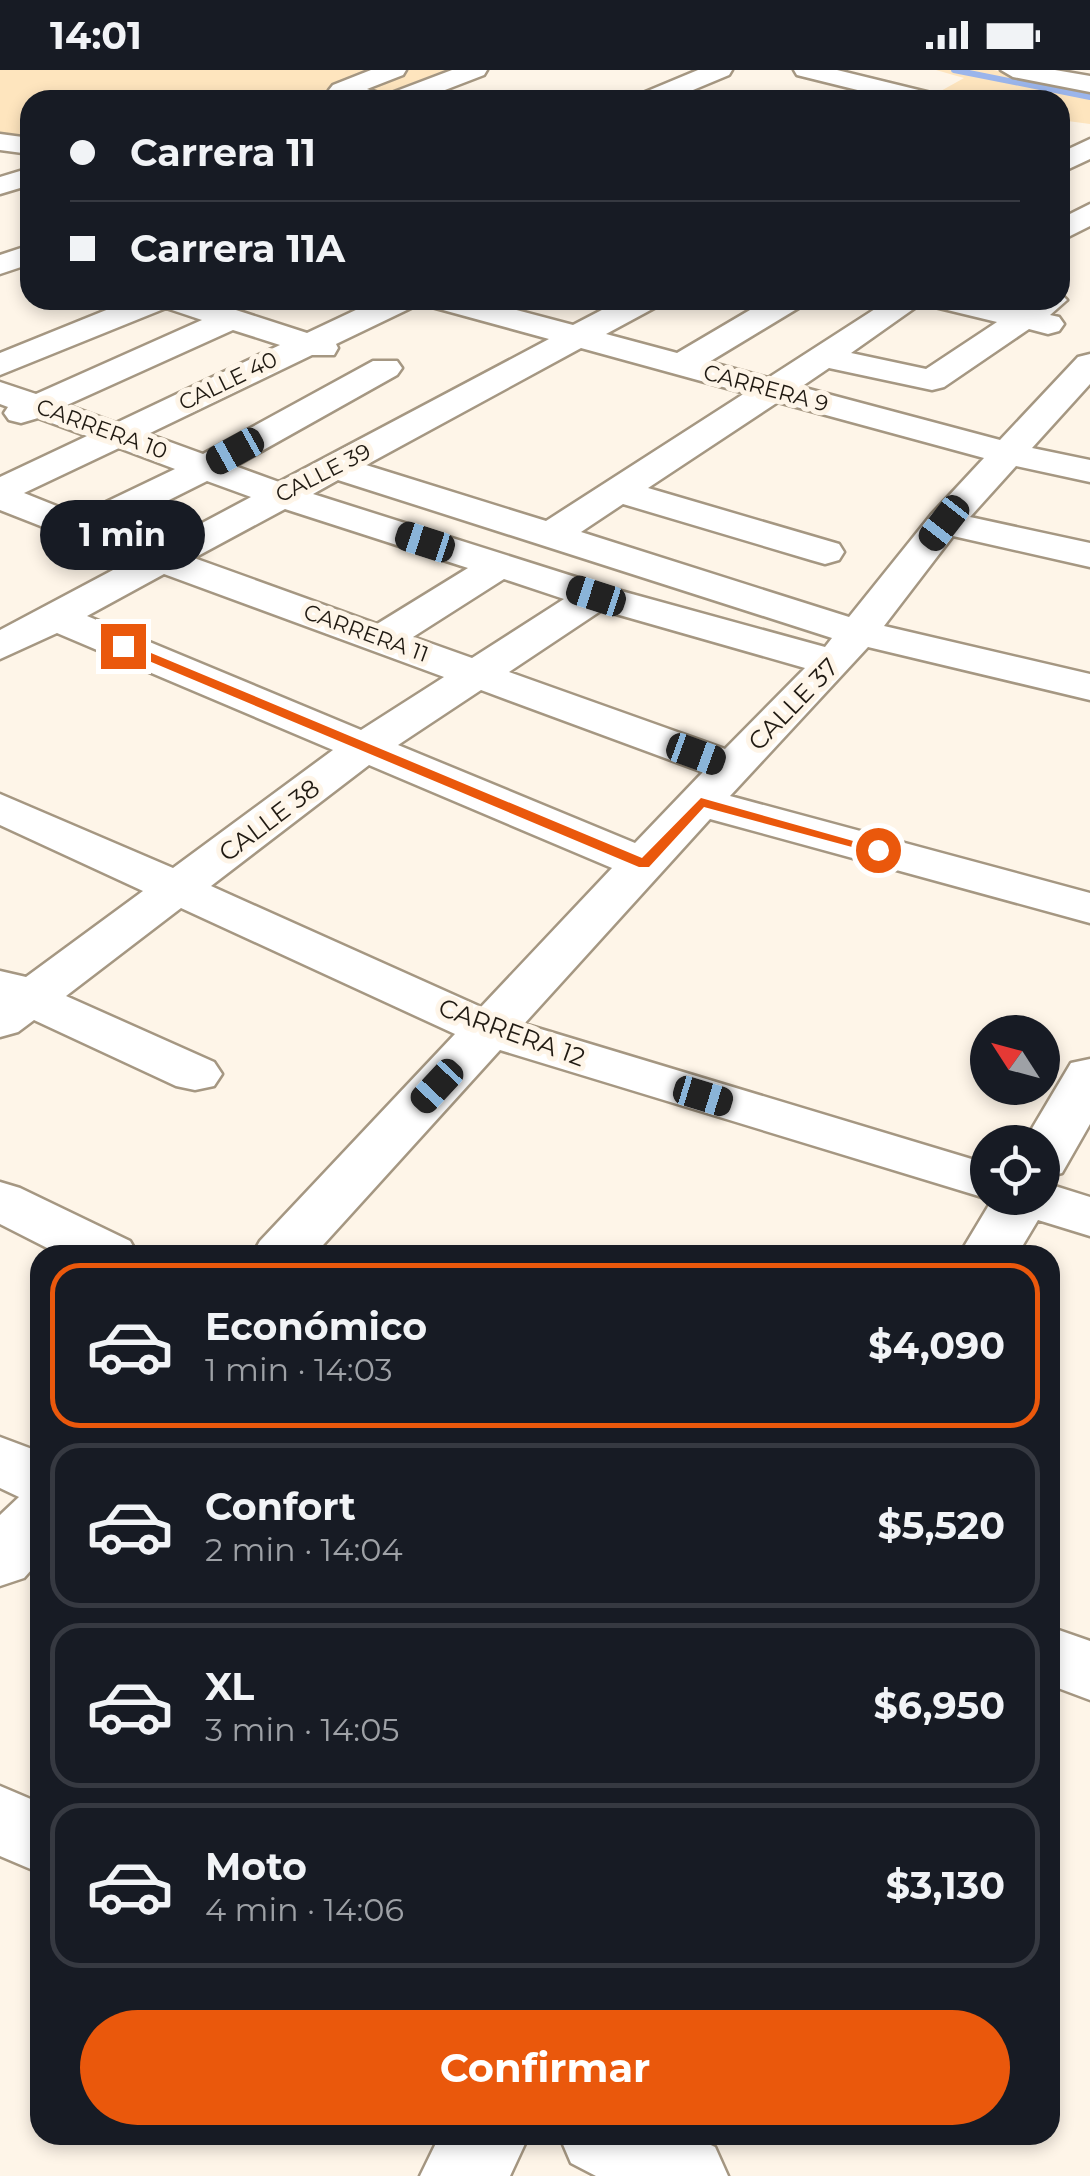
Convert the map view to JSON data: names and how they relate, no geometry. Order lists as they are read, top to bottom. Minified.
{"streets":{"street":["CALLE 40","CARRERA 9","CARRERA 10","CALLE 39","CARRERA 11","CALLE 37","CALLE 38","CARRERA 12"]},"crossings":[["CALLE 40","CARRERA 10"],["CALLE 40","CARRERA 11"],["CARRERA 9","CALLE 39"],["CARRERA 9","CALLE 37"],["CARRERA 10","CALLE 39"],["CARRERA 10","CALLE 37"],["CARRERA 10","CALLE 38"],["CALLE 39","CARRERA 11"],["CARRERA 11","CALLE 37"],["CARRERA 11","CALLE 38"],["CALLE 37","CARRERA 12"],["CALLE 38","CARRERA 12"]],"north":"top left","page":{"status":"14:01","banner":["Carrera 11","Carrera 11A"],"bubble":"1 min","list":[{"name":"Económico","note":"1 min · 14:03","value":"$4,090"},{"name":"Confort","note":"2 min · 14:04","value":"$5,520"},{"name":"XL","note":"3 min · 14:05","value":"$6,950"},{"name":"Moto","note":"4 min · 14:06","value":"$3,130"}],"buttons":"Confirmar"}}
